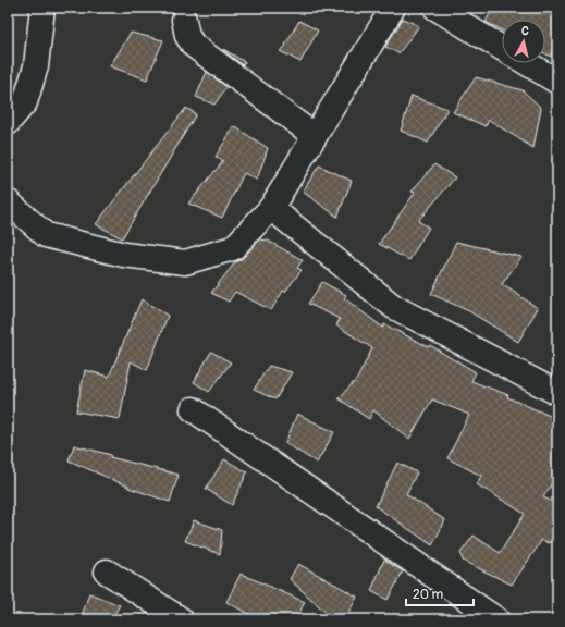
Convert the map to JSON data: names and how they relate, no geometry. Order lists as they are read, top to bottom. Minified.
{"scale_bar":"20 m","north":"top"}
